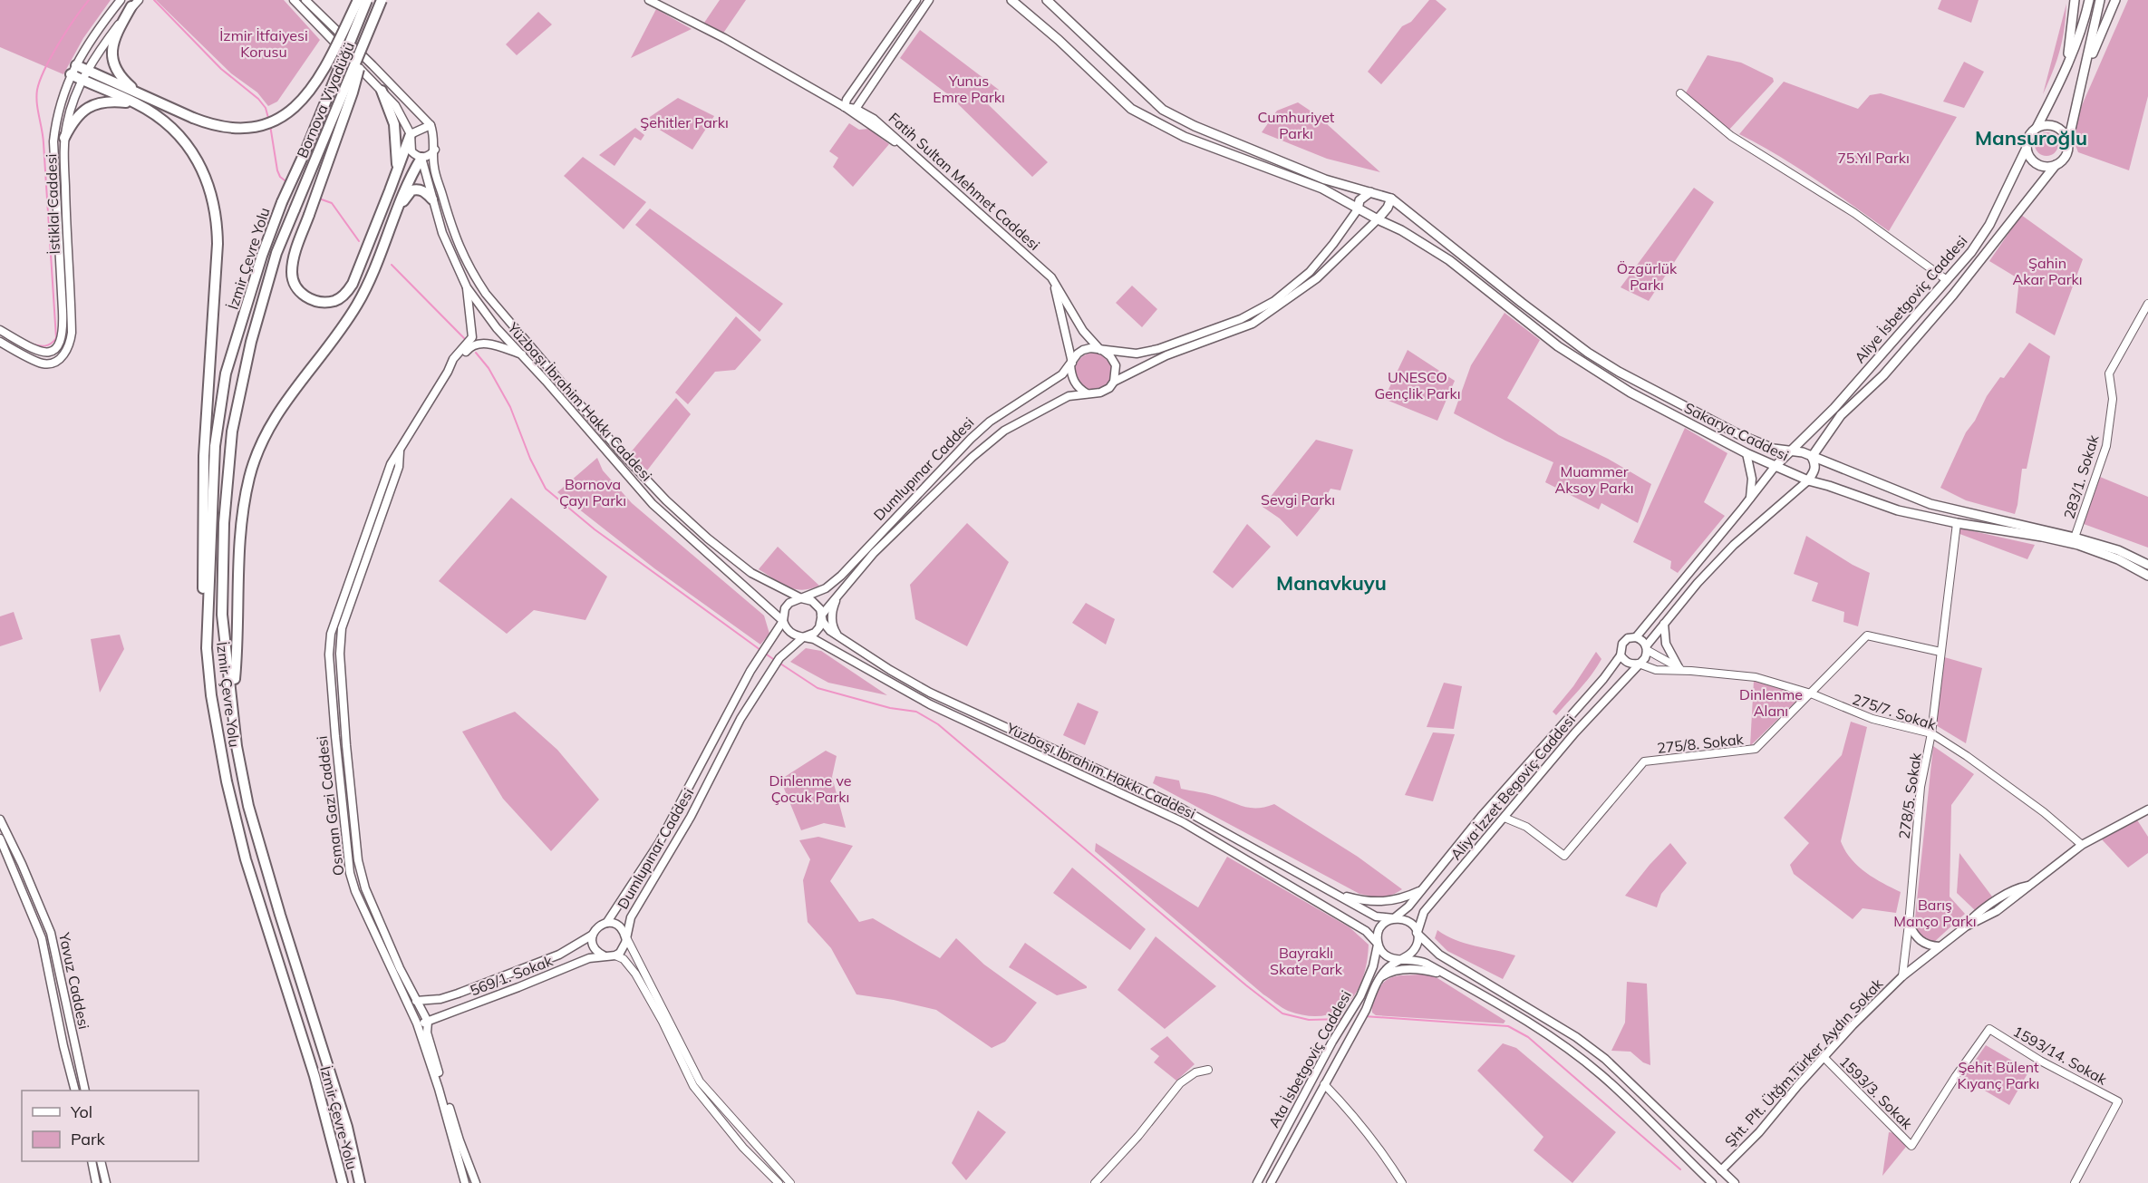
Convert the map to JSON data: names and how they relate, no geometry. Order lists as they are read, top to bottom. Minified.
{"streets":{"highway":["Bornova Viyadüğü","İzmir Çevre Yolu"],"main road":["Fatih Sultan Mehmet Caddesi","İstiklal Caddesi","Aliye İsbetgoviç Caddesi","Yüzbaşı İbrahim Hakkı Caddesi","Sakarya Caddesi","Dumlupınar Caddesi","Aliya İzzet Begoviç Caddesi","Osman Gazi Caddesi","569/1. Sokak","Yavuz Caddesi","Ata İsbetgoviç Caddesi","Şht. Plt. Ütğm.Türker Aydın Sokak"],"street":["283/1. Sokak","275/7. Sokak","275/8. Sokak","278/5. Sokak","1593/14. Sokak","1593/3. Sokak"]},"crossings":[["Bornova Viyadüğü","İzmir Çevre Yolu"],["Fatih Sultan Mehmet Caddesi","Dumlupınar Caddesi"],["Aliye İsbetgoviç Caddesi","Sakarya Caddesi"],["Aliye İsbetgoviç Caddesi","Aliya İzzet Begoviç Caddesi"],["Yüzbaşı İbrahim Hakkı Caddesi","Dumlupınar Caddesi"],["Yüzbaşı İbrahim Hakkı Caddesi","Aliya İzzet Begoviç Caddesi"],["Yüzbaşı İbrahim Hakkı Caddesi","Osman Gazi Caddesi"],["Yüzbaşı İbrahim Hakkı Caddesi","Ata İsbetgoviç Caddesi"],["Sakarya Caddesi","283/1. Sokak"],["Sakarya Caddesi","Aliya İzzet Begoviç Caddesi"],["Sakarya Caddesi","278/5. Sokak"],["Dumlupınar Caddesi","569/1. Sokak"],["275/7. Sokak","275/8. Sokak"],["275/7. Sokak","Aliya İzzet Begoviç Caddesi"],["275/7. Sokak","278/5. Sokak"],["275/7. Sokak","Şht. Plt. Ütğm.Türker Aydın Sokak"],["275/8. Sokak","Aliya İzzet Begoviç Caddesi"],["275/8. Sokak","278/5. Sokak"],["Aliya İzzet Begoviç Caddesi","Ata İsbetgoviç Caddesi"],["278/5. Sokak","Şht. Plt. Ütğm.Türker Aydın Sokak"],["Osman Gazi Caddesi","569/1. Sokak"],["1593/14. Sokak","1593/3. Sokak"],["Şht. Plt. Ütğm.Türker Aydın Sokak","1593/3. Sokak"]],"districts":["Mansuroğlu","Manavkuyu"],"parks":["İzmir İtfaiyesi Korusu","Yunus Emre Parkı","Cumhuriyet Parkı","Şehitler Parkı","75.Yıl Parkı","Şahin Akar Parkı","Özgürlük Parkı","UNESCO Gençlik Parkı","Muammer Aksoy Parkı","Bornova Çayı Parkı","Sevgi Parkı","Dinlenme Alanı","Dinlenme ve Çocuk Parkı","Barış Manço Parkı","Bayraklı Skate Park","Şehit Bülent Kıyanç Parkı"],"legend":["Yol","Park"]}
